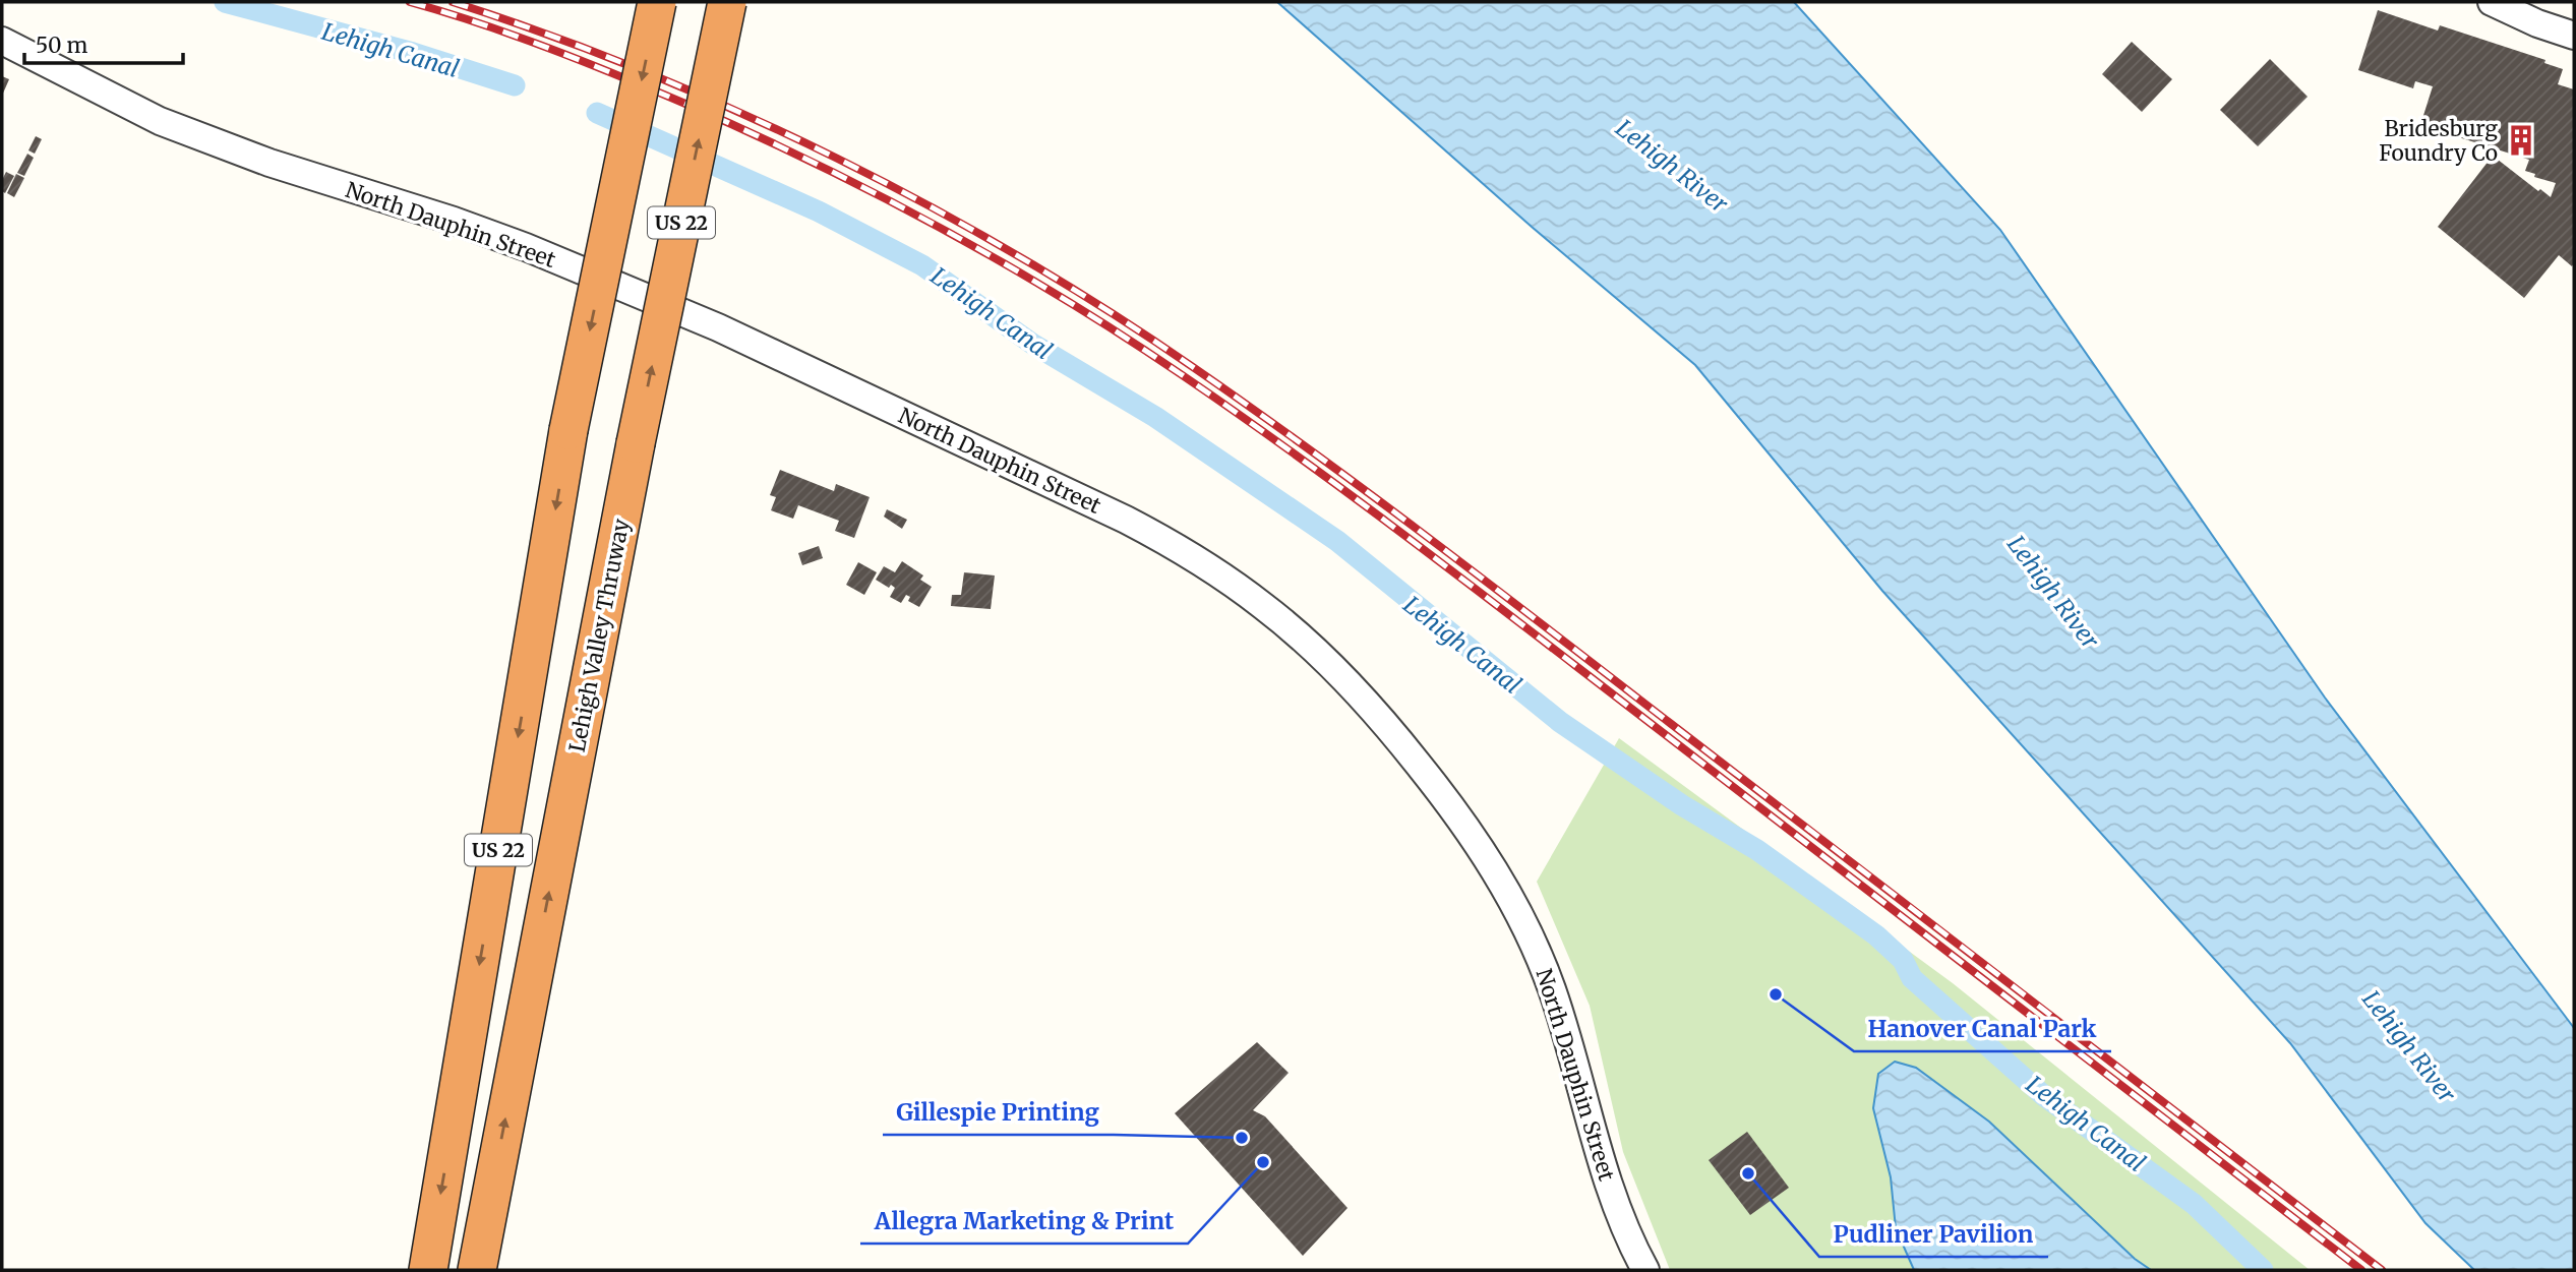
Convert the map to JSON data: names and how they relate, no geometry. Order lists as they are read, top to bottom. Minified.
{"streets":{"highway":["US 22","Lehigh Valley Thruway"],"street":["North Dauphin Street"]},"water":["Lehigh Canal","Lehigh River"],"places":{"building":["Bridesburg Foundry Co"],"other":["Hanover Canal Park","Gillespie Printing","Allegra Marketing & Print","Pudliner Pavilion"]},"scale_bar":"50 m"}
